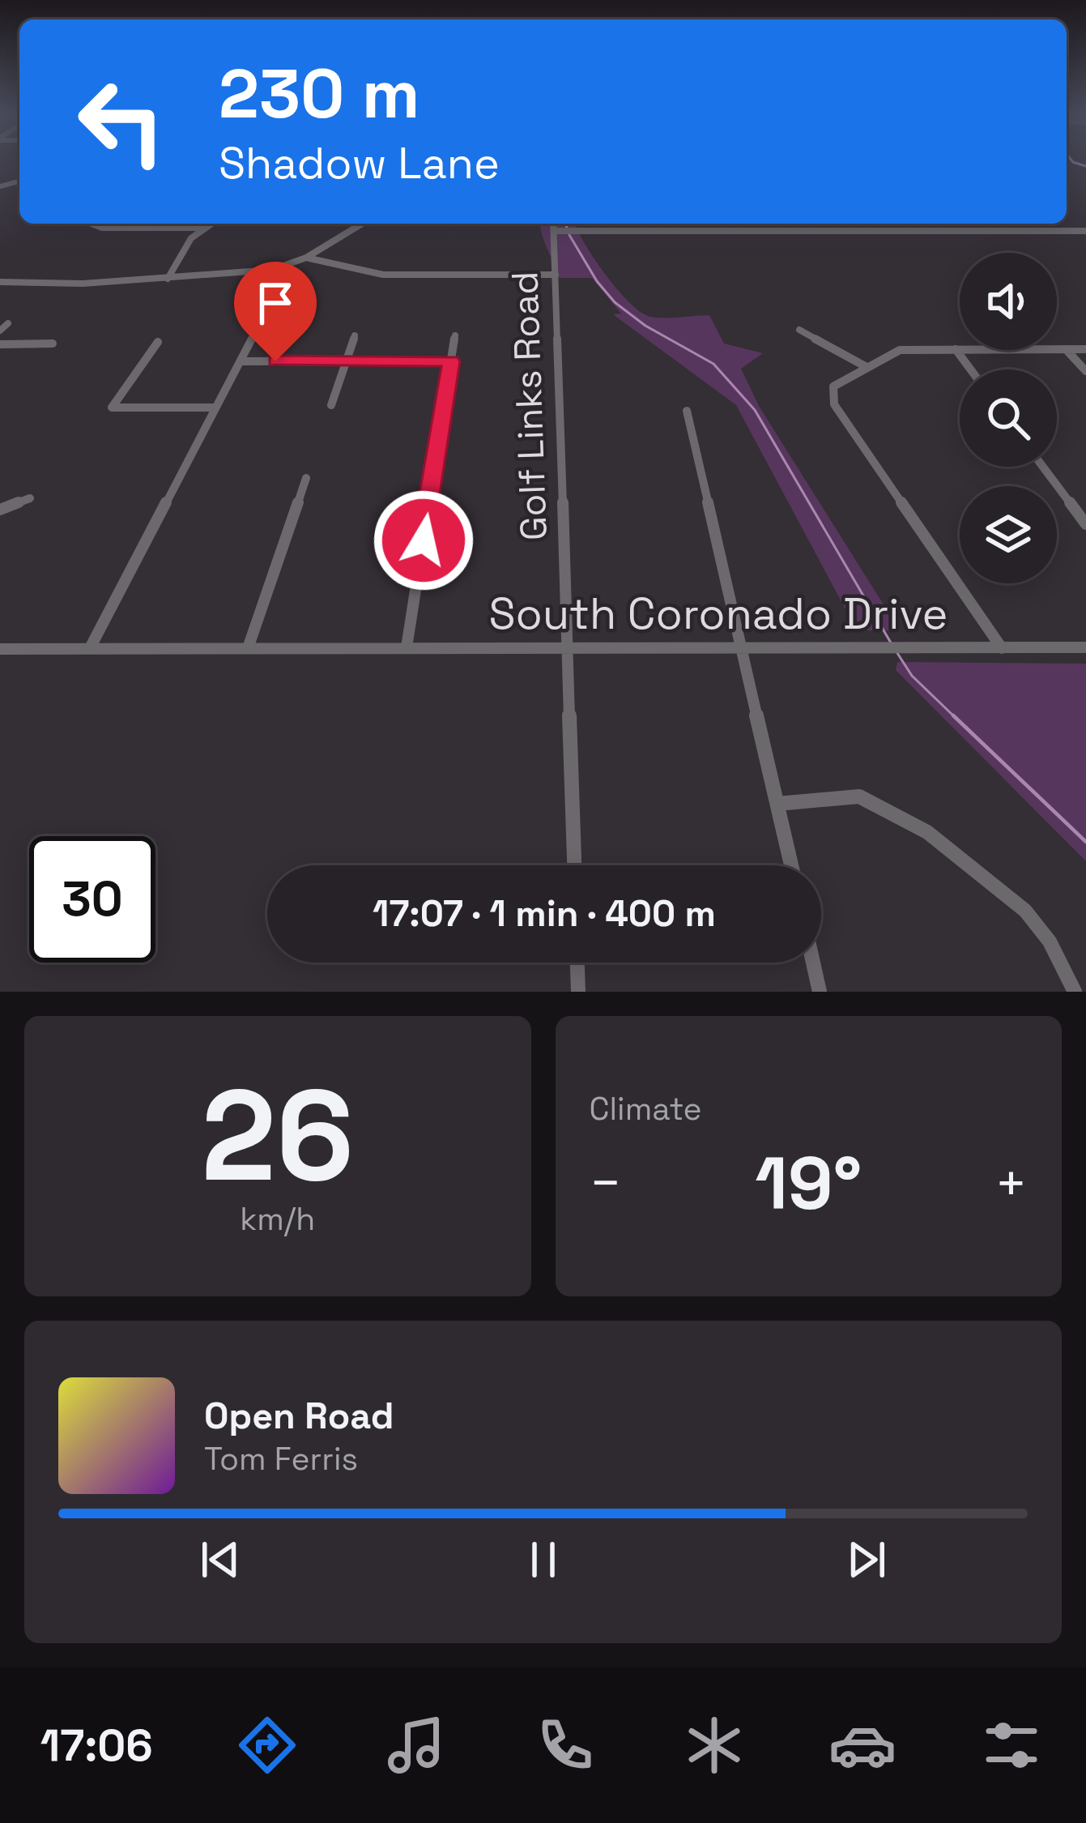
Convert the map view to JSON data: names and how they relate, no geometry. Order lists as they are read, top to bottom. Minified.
{"streets":{"street":["Golf Links Road","South Coronado Drive"]},"crossings":[["Golf Links Road","South Coronado Drive"]],"page":{"turn":["230 m","Shadow Lane"],"limit":"30","trip":"17:07 · 1 min · 400 m","tile":[["26","km/h"],"Climate"],"heat":["−","19°","+"],"song":["Open Road","Tom Ferris"],"tabs":"17:06"}}
